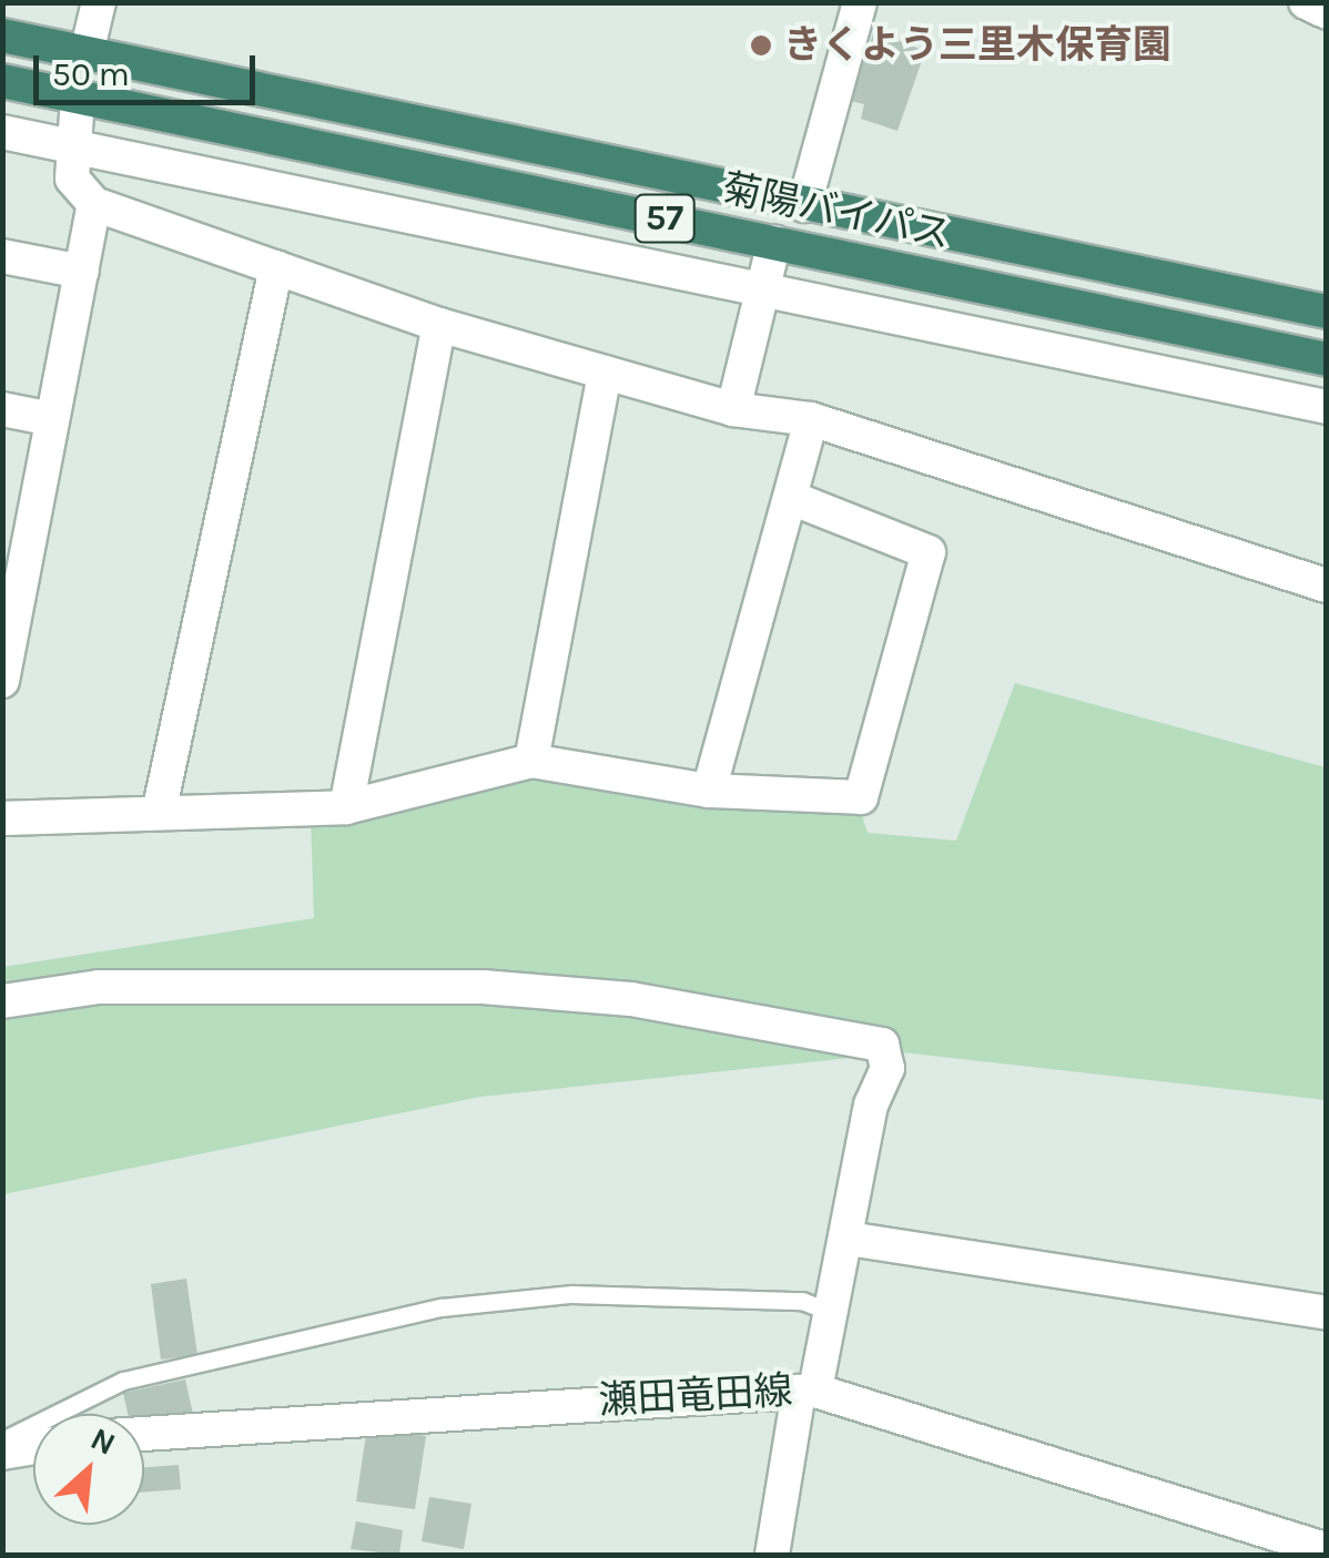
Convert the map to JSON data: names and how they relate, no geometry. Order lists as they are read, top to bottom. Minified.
{"streets":{"highway":["菊陽バイパス","57"],"street":["瀬田竜田線"]},"places":["きくよう三里木保育園"],"scale_bar":"50 m","north":"top right"}
